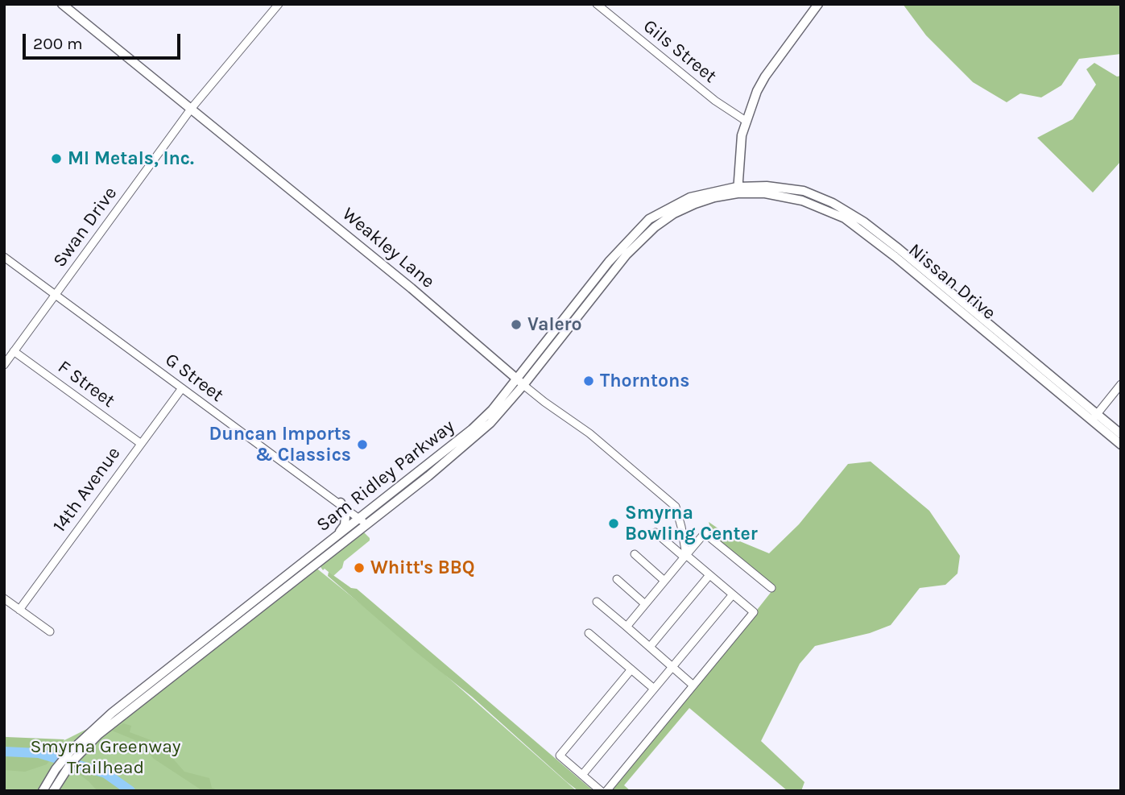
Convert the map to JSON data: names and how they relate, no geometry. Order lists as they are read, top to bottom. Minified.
{"streets":{"main road":["Weakley Lane","Nissan Drive","Sam Ridley Parkway"],"street":["Gils Street","Swan Drive","G Street","F Street","14th Avenue"]},"crossings":[["Swan Drive","Weakley Lane"],["Swan Drive","G Street"],["Swan Drive","F Street"],["Weakley Lane","Sam Ridley Parkway"],["Nissan Drive","Sam Ridley Parkway"],["G Street","Sam Ridley Parkway"],["G Street","14th Avenue"],["F Street","14th Avenue"]],"parks":["Smyrna Greenway Trailhead"],"places":["MI Metals, Inc.","Valero","Thorntons","Duncan Imports & Classics","Smyrna Bowling Center","Whitt's BBQ"],"scale_bar":"200 m"}
